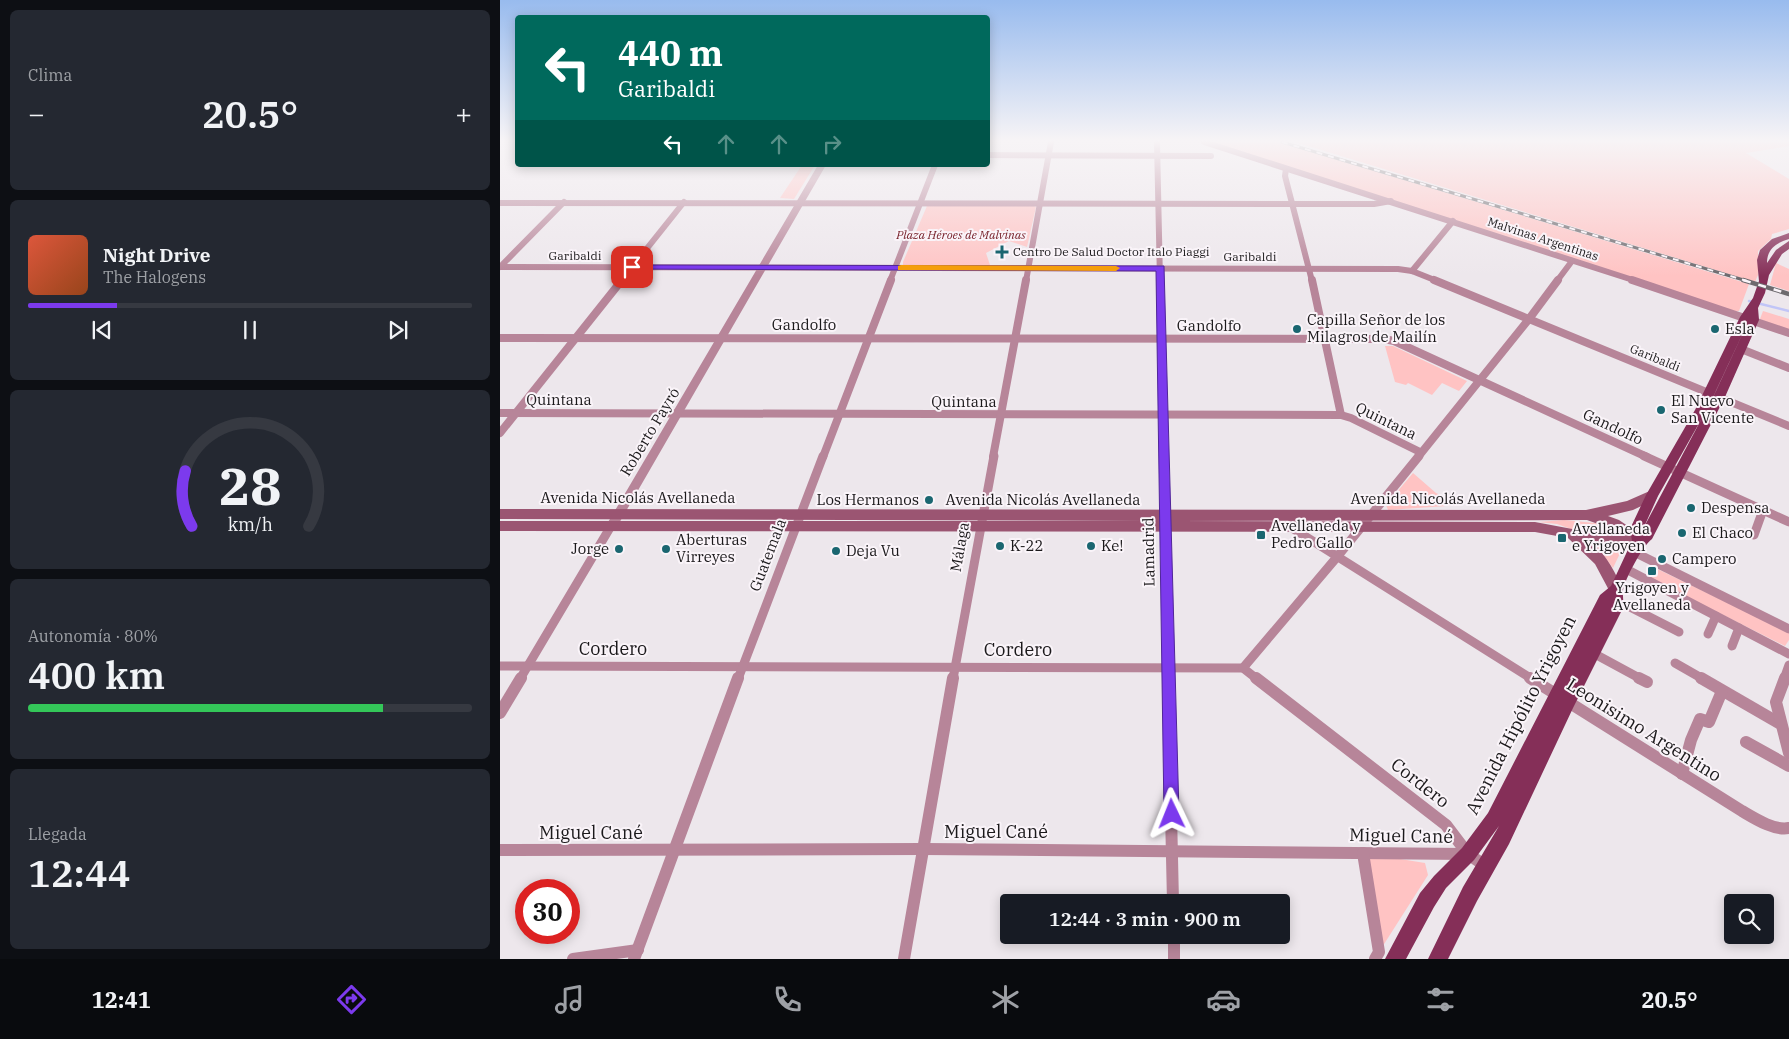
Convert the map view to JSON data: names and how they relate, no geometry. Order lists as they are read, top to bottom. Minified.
{"streets":{"main road":["Avenida Nicolás Avellaneda","Avenida Hipólito Yrigoyen"],"street":["Malvinas Argentinas","Garibaldi","Gandolfo","Quintana","Roberto Payró","Málaga","Lamadrid","Guatemala","Cordero","Leonisimo Argentino","Miguel Cané"]},"crossings":[["Malvinas Argentinas","Avenida Hipólito Yrigoyen"],["Garibaldi","Roberto Payró"],["Garibaldi","Málaga"],["Garibaldi","Lamadrid"],["Garibaldi","Guatemala"],["Garibaldi","Avenida Hipólito Yrigoyen"],["Gandolfo","Roberto Payró"],["Gandolfo","Málaga"],["Gandolfo","Lamadrid"],["Gandolfo","Guatemala"],["Gandolfo","Avenida Hipólito Yrigoyen"],["Quintana","Roberto Payró"],["Quintana","Málaga"],["Quintana","Lamadrid"],["Quintana","Guatemala"],["Roberto Payró","Avenida Nicolás Avellaneda"],["Roberto Payró","Cordero"],["Avenida Nicolás Avellaneda","Málaga"],["Avenida Nicolás Avellaneda","Lamadrid"],["Avenida Nicolás Avellaneda","Guatemala"],["Avenida Nicolás Avellaneda","Avenida Hipólito Yrigoyen"],["Avenida Nicolás Avellaneda","Leonisimo Argentino"],["Málaga","Cordero"],["Málaga","Miguel Cané"],["Lamadrid","Cordero"],["Lamadrid","Miguel Cané"],["Guatemala","Cordero"],["Guatemala","Miguel Cané"],["Cordero","Avenida Hipólito Yrigoyen"],["Cordero","Miguel Cané"],["Avenida Hipólito Yrigoyen","Leonisimo Argentino"],["Avenida Hipólito Yrigoyen","Miguel Cané"]],"parks":["Plaza Héroes de Malvinas"],"places":{"health":["Centro De Salud Doctor Italo Piaggi"],"other":["Capilla Señor de los Milagros de Mailín","Esla","El Nuevo San Vicente","Los Hermanos","Despensa","El Chaco","K-22","Ke!","Jorge","Aberturas Virreyes","Deja Vu","Campero"],"transit":["Avellaneda y Pedro Gallo","Avellaneda e Yrigoyen","Yrigoyen y Avellaneda"]},"page":{"tile":["Clima",["Autonomía · 80%","400 km"],["Llegada","12:44"]],"turn":["440 m","Garibaldi"],"heat":["−","20.5°","+"],"song":["Night Drive","The Halogens"],"limit":"30","trip":"12:44 · 3 min · 900 m","tabs":["12:41","20.5°"],"gauge":["28","km/h"]}}
